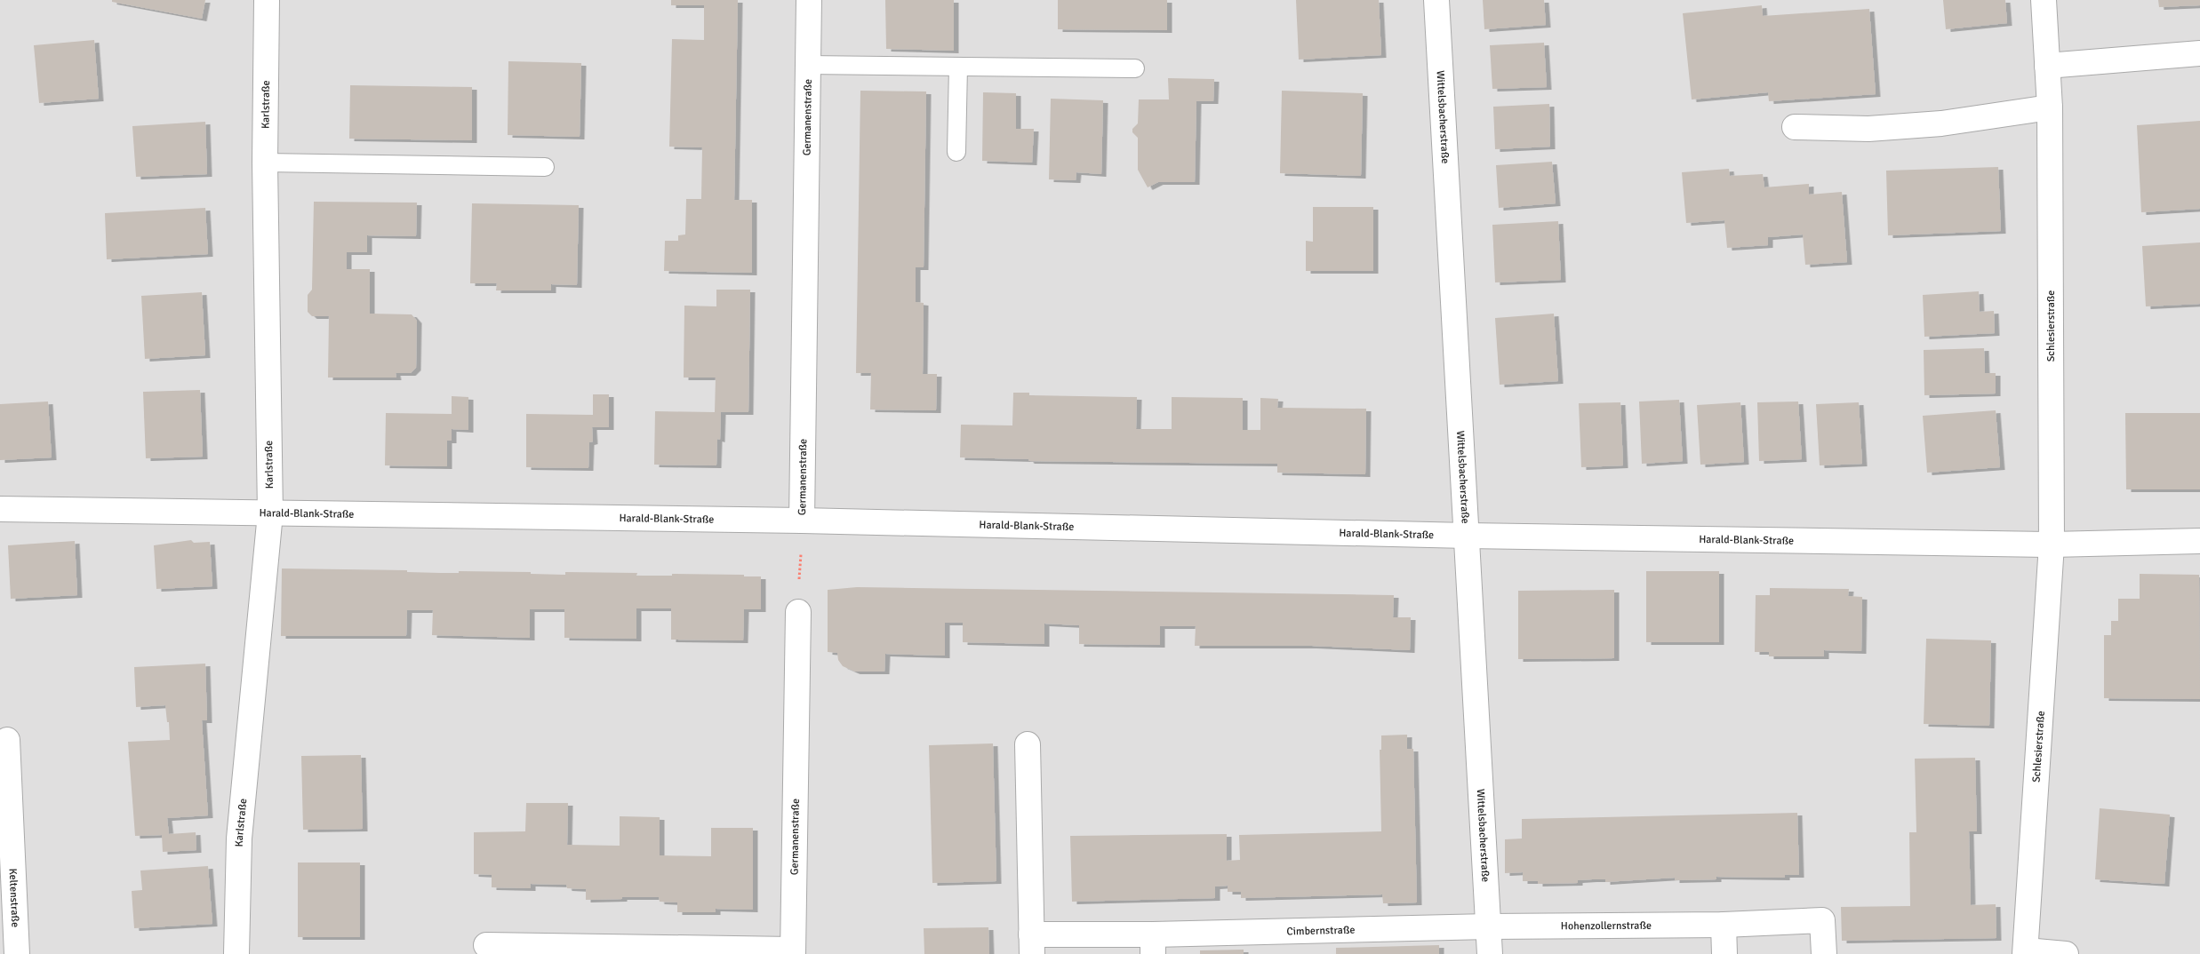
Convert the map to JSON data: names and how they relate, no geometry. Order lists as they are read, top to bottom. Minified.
{"streets":{"street":["Karlstraße","Germanenstraße","Wittelsbacherstraße","Schlesierstraße","Harald-Blank-Straße","Keltenstraße","Hohenzollernstraße","Cimbernstraße"]},"crossings":[["Karlstraße","Harald-Blank-Straße"],["Germanenstraße","Harald-Blank-Straße"],["Wittelsbacherstraße","Harald-Blank-Straße"],["Wittelsbacherstraße","Hohenzollernstraße"],["Wittelsbacherstraße","Cimbernstraße"],["Schlesierstraße","Harald-Blank-Straße"],["Hohenzollernstraße","Cimbernstraße"]]}
